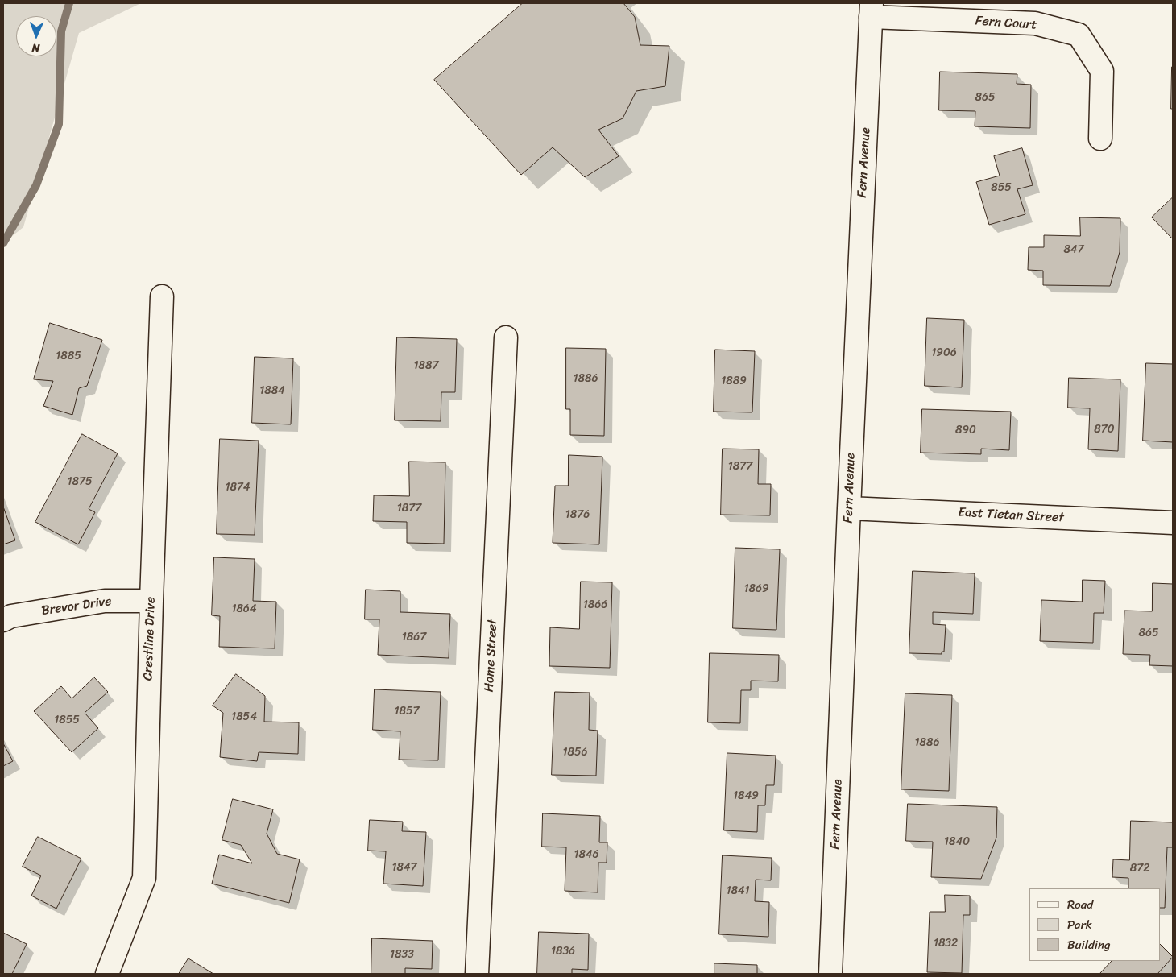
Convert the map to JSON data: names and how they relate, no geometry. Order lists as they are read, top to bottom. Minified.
{"streets":{"street":["Fern Court","Fern Avenue","East Tietan Street","Brevor Drive","Crestline Drive","Home Street"]},"crossings":[["Fern Court","Fern Avenue"],["Fern Avenue","East Tietan Street"],["Brevor Drive","Crestline Drive"]],"house_numbers":["865","855","847","1906","1885","1887","1886","1889","1884","870","890","1877","1875","1874","1877","1876","1869","1866","1864","865","1867","1857","1854","1855","1886","1856","1849","1840","1846","1847","872","1841","1832","1836","1833"],"legend":["Road","Park","Building"],"north":"bottom"}
